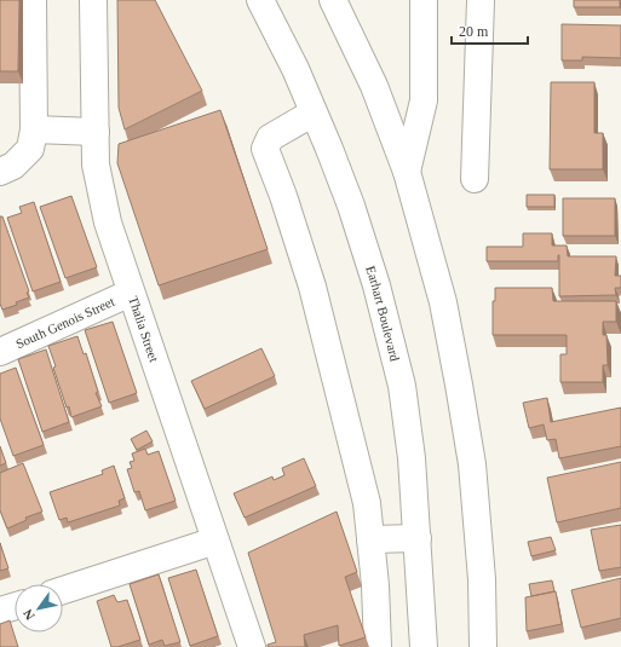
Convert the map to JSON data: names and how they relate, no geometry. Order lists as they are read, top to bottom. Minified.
{"streets":{"main road":["Earhart Boulevard","South Genois Street","Thalia Street"]},"crossings":[["South Genois Street","Thalia Street"]],"scale_bar":"20 m","north":"bottom left"}
